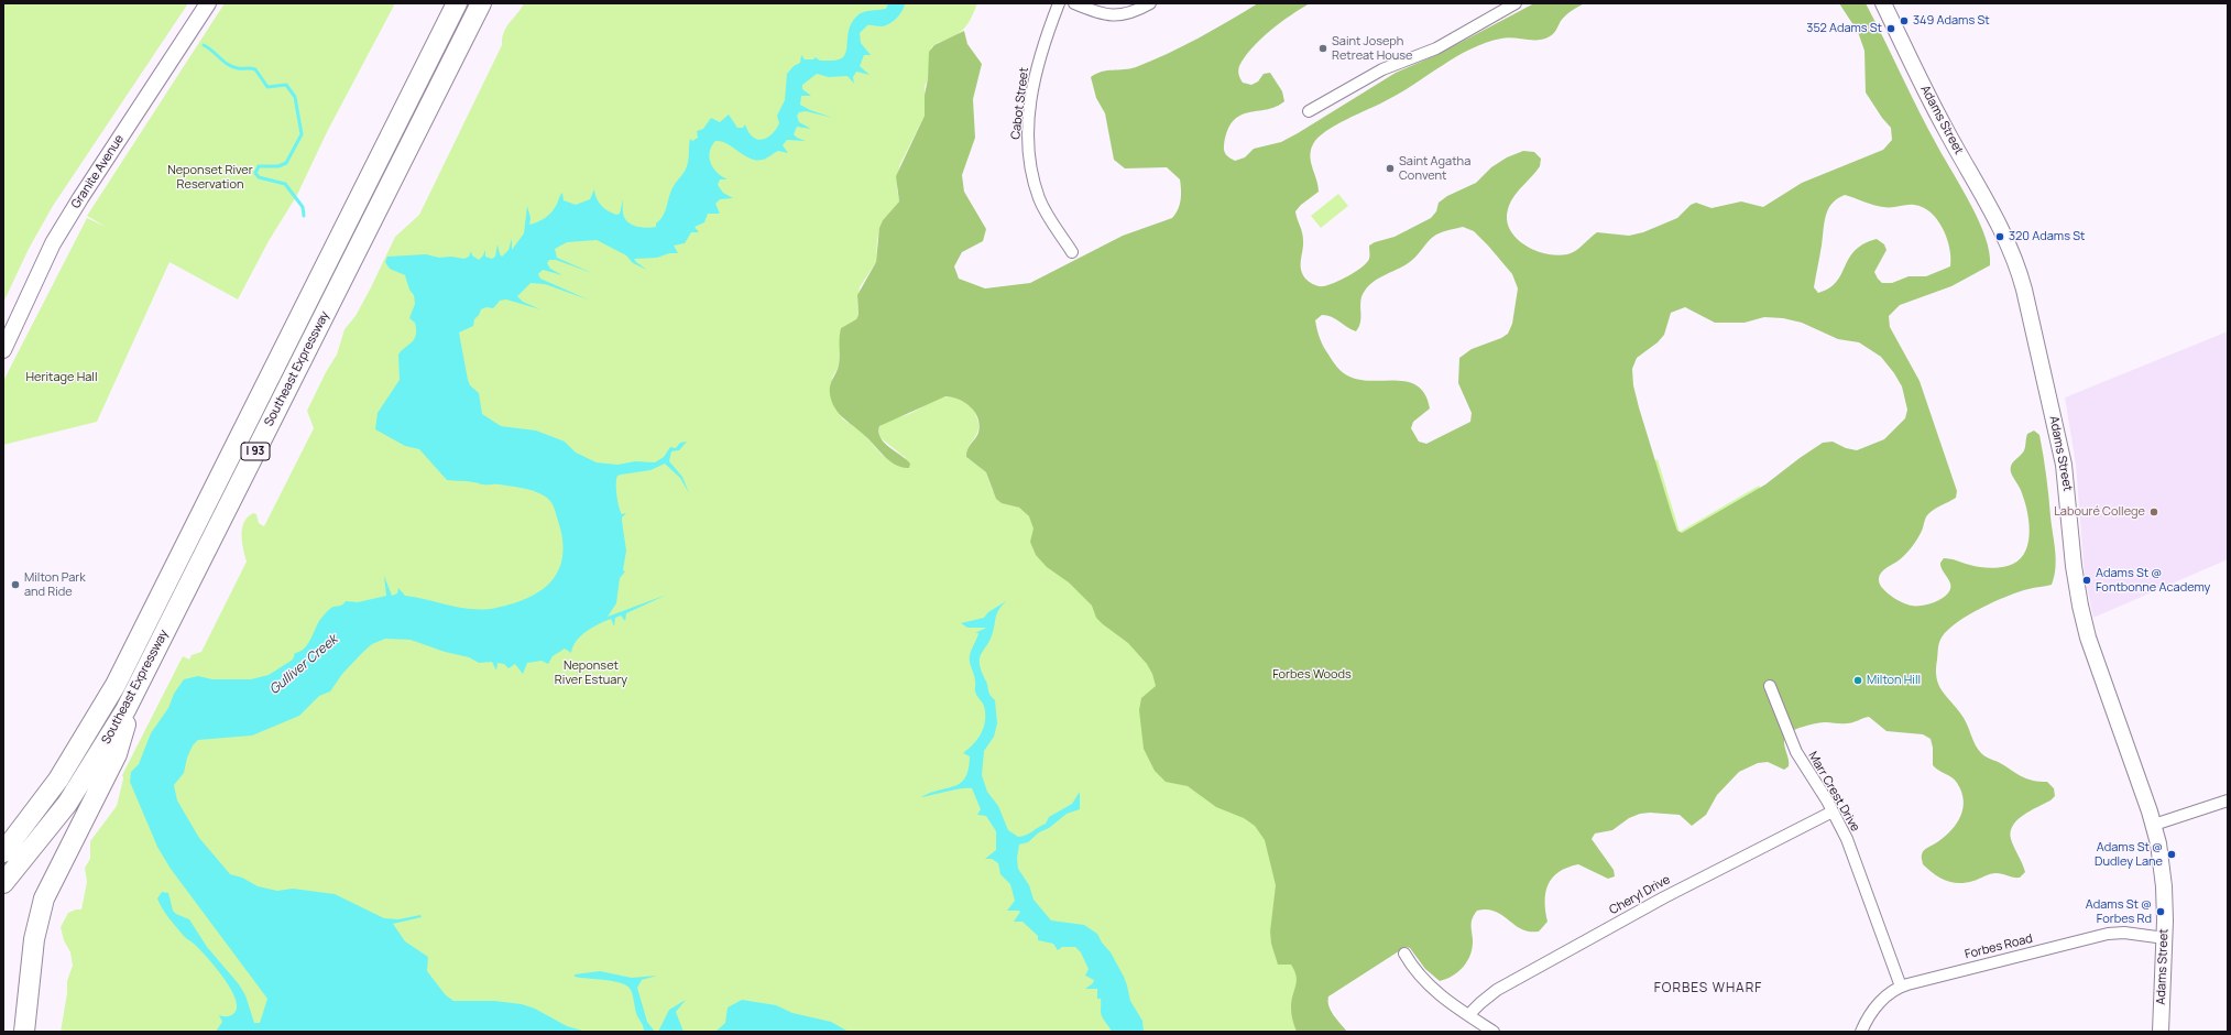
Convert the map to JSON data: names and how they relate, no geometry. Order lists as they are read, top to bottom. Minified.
{"streets":{"highway":["Southeast Expressway","I 93"],"main road":["Adams Street","Granite Avenue"],"street":["Cabot Street","Marr Crest Drive","Cheryl Drive","Forbes Road"]},"crossings":[["Adams Street","Forbes Road"],["Marr Crest Drive","Cheryl Drive"],["Marr Crest Drive","Forbes Road"]],"districts":["FORBES WHARF"],"water":["Gulliver Creek"],"parks":["Neponset River Reservation","Heritage Hall","Neponset River Estuary","Forbes Woods"],"places":["349 Adams St","352 Adams St","Saint Joseph Retreat House","Saint Agatha Convent","320 Adams St","Labouré College","Adams St @ Fontbonne Academy","Milton Park and Ride","Milton Hill","Adams St @ Dudley Lane","Adams St @ Forbes Rd"]}
